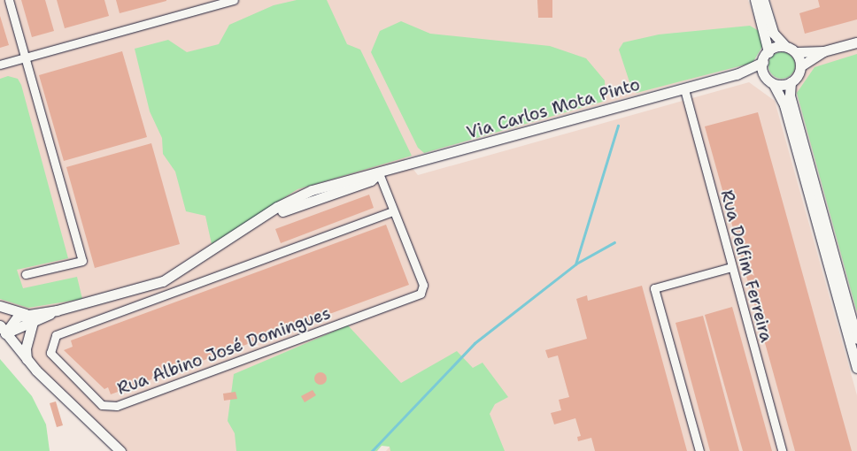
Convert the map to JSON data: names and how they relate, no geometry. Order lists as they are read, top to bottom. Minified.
{"streets":{"main road":["Via Carlos Mota Pinto"],"street":["Rua Delfim Ferreira","Rua Albino José Domingues"]},"crossings":[["Via Carlos Mota Pinto","Rua Delfim Ferreira"],["Via Carlos Mota Pinto","Rua Albino José Domingues"]]}
